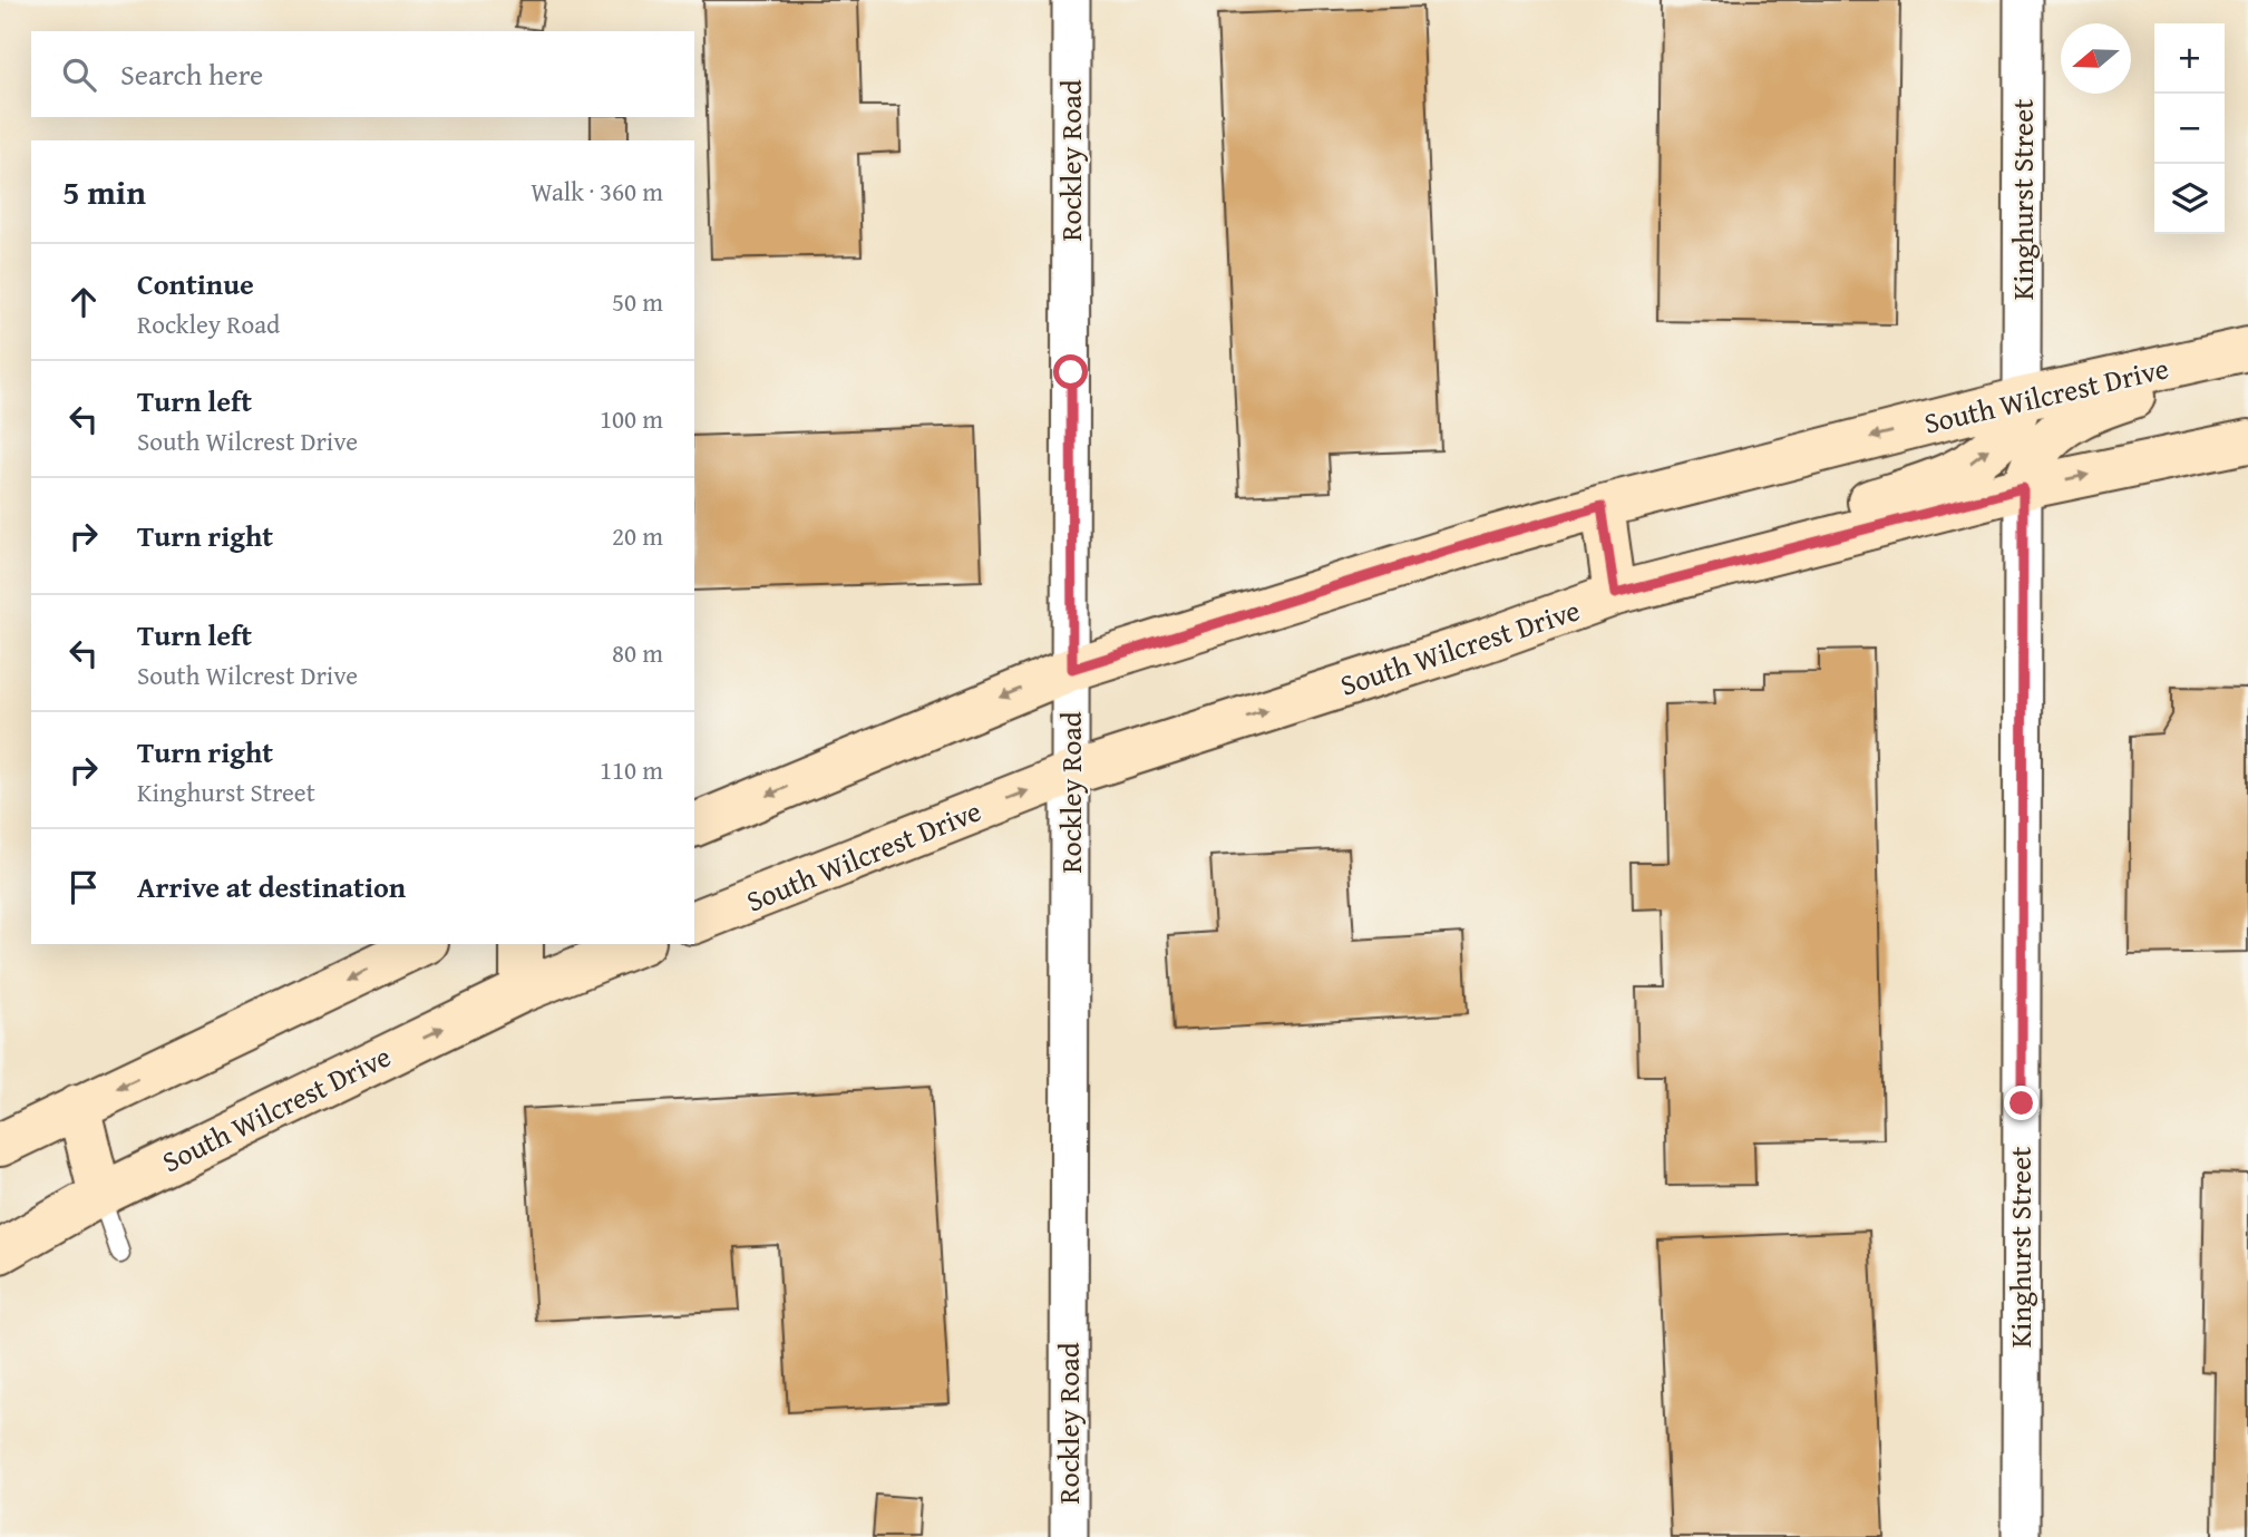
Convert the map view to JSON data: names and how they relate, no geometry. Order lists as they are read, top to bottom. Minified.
{"streets":{"main road":["South Wilcrest Drive"],"street":["Rockley Road","Kinghurst Street"]},"crossings":[["Rockley Road","South Wilcrest Drive"],["Kinghurst Street","South Wilcrest Drive"]],"north":"left","page":{"map_buttons":["+","−"],"search":"Search here","heading":["5 min","Walk · 360 m"],"list":[["Continue","Rockley Road","50 m"],["Turn left","South Wilcrest Drive","100 m"],["Turn right","20 m"],["Turn left","South Wilcrest Drive","80 m"],["Turn right","Kinghurst Street","110 m"],"Arrive at destination"]}}
